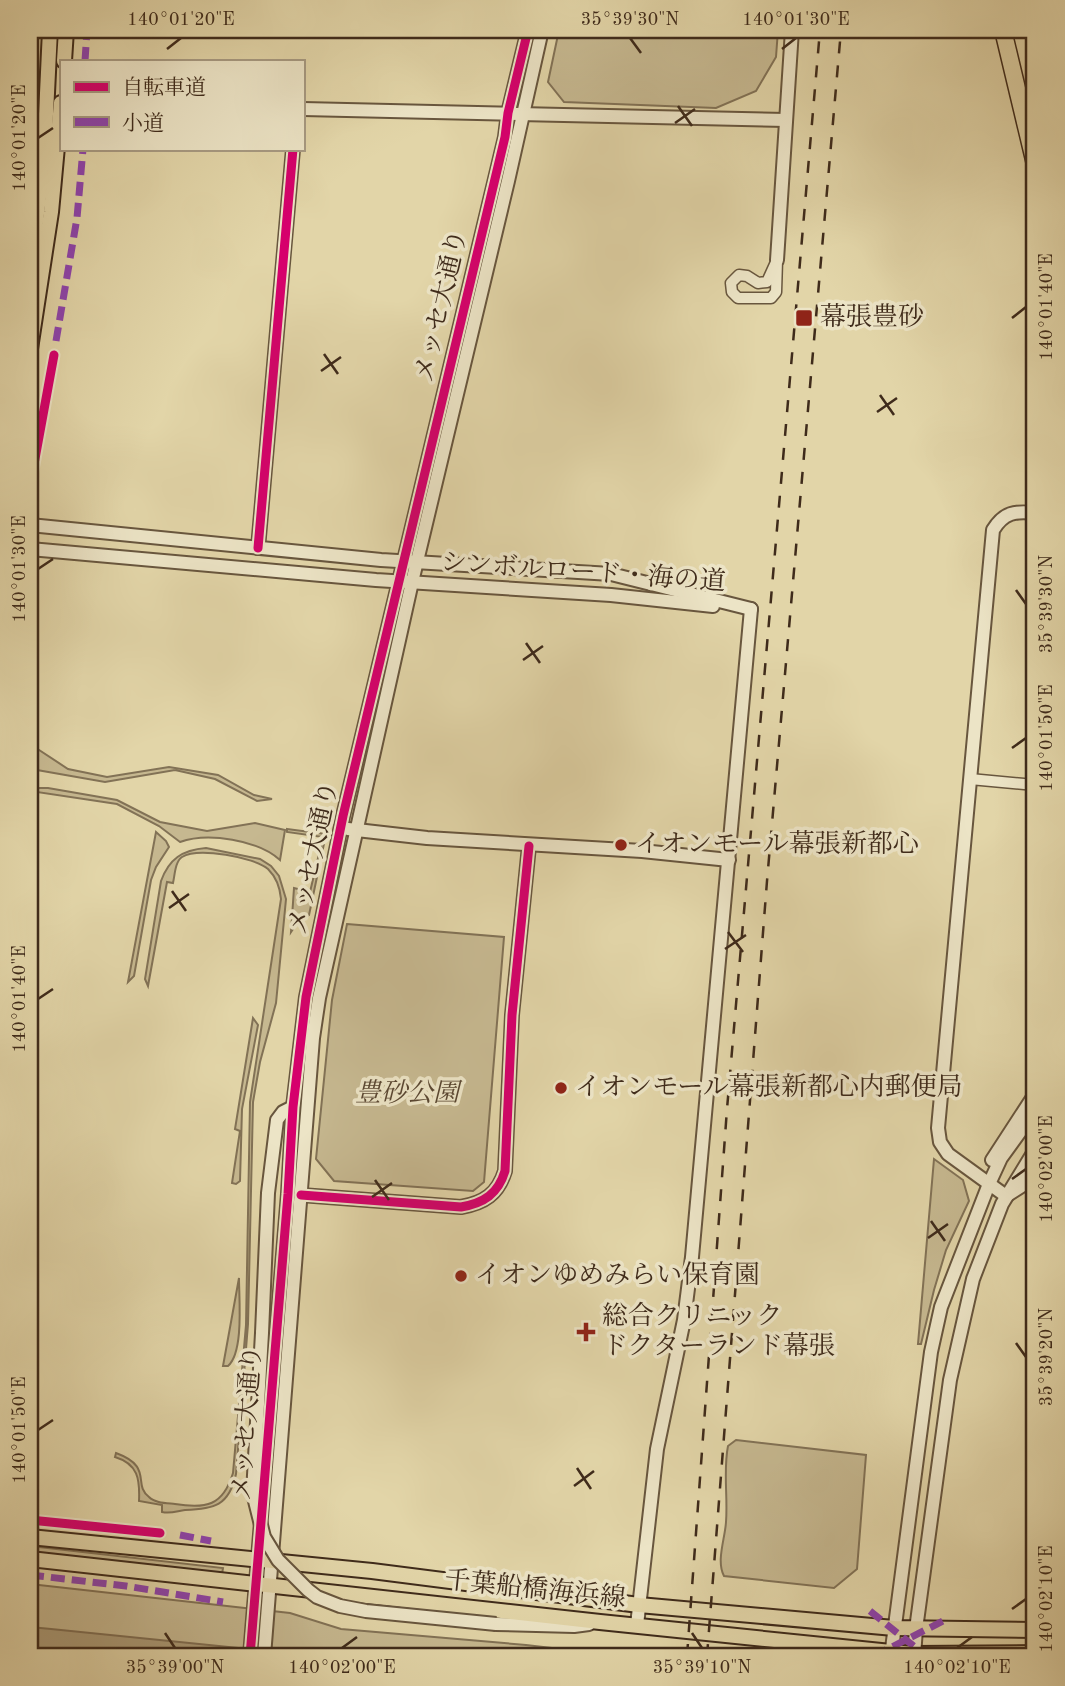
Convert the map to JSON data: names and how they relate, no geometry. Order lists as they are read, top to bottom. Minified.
{"streets":{"main road":["千葉船橋海浜線"],"street":["メッセ大通り","シンボルロード・海の道"]},"crossings":[["メッセ大通り","シンボルロード・海の道"],["メッセ大通り","千葉船橋海浜線"]],"parks":["豊砂公園"],"places":{"transit":["幕張豊砂"],"other":["イオンモール幕張新都心","イオンモール幕張新都心内郵便局","イオンゆめみらい保育園"],"health":["総合クリニック ドクターランド幕張"]},"legend":["自転車道","小道"],"coordinates":["140°01'20\"E","35°39'30\"N","140°01'30\"E","140°01'40\"E","140°01'50\"E","140°02'00\"E","35°39'20\"N","140°02'10\"E","35°39'00\"N","35°39'10\"N"]}
